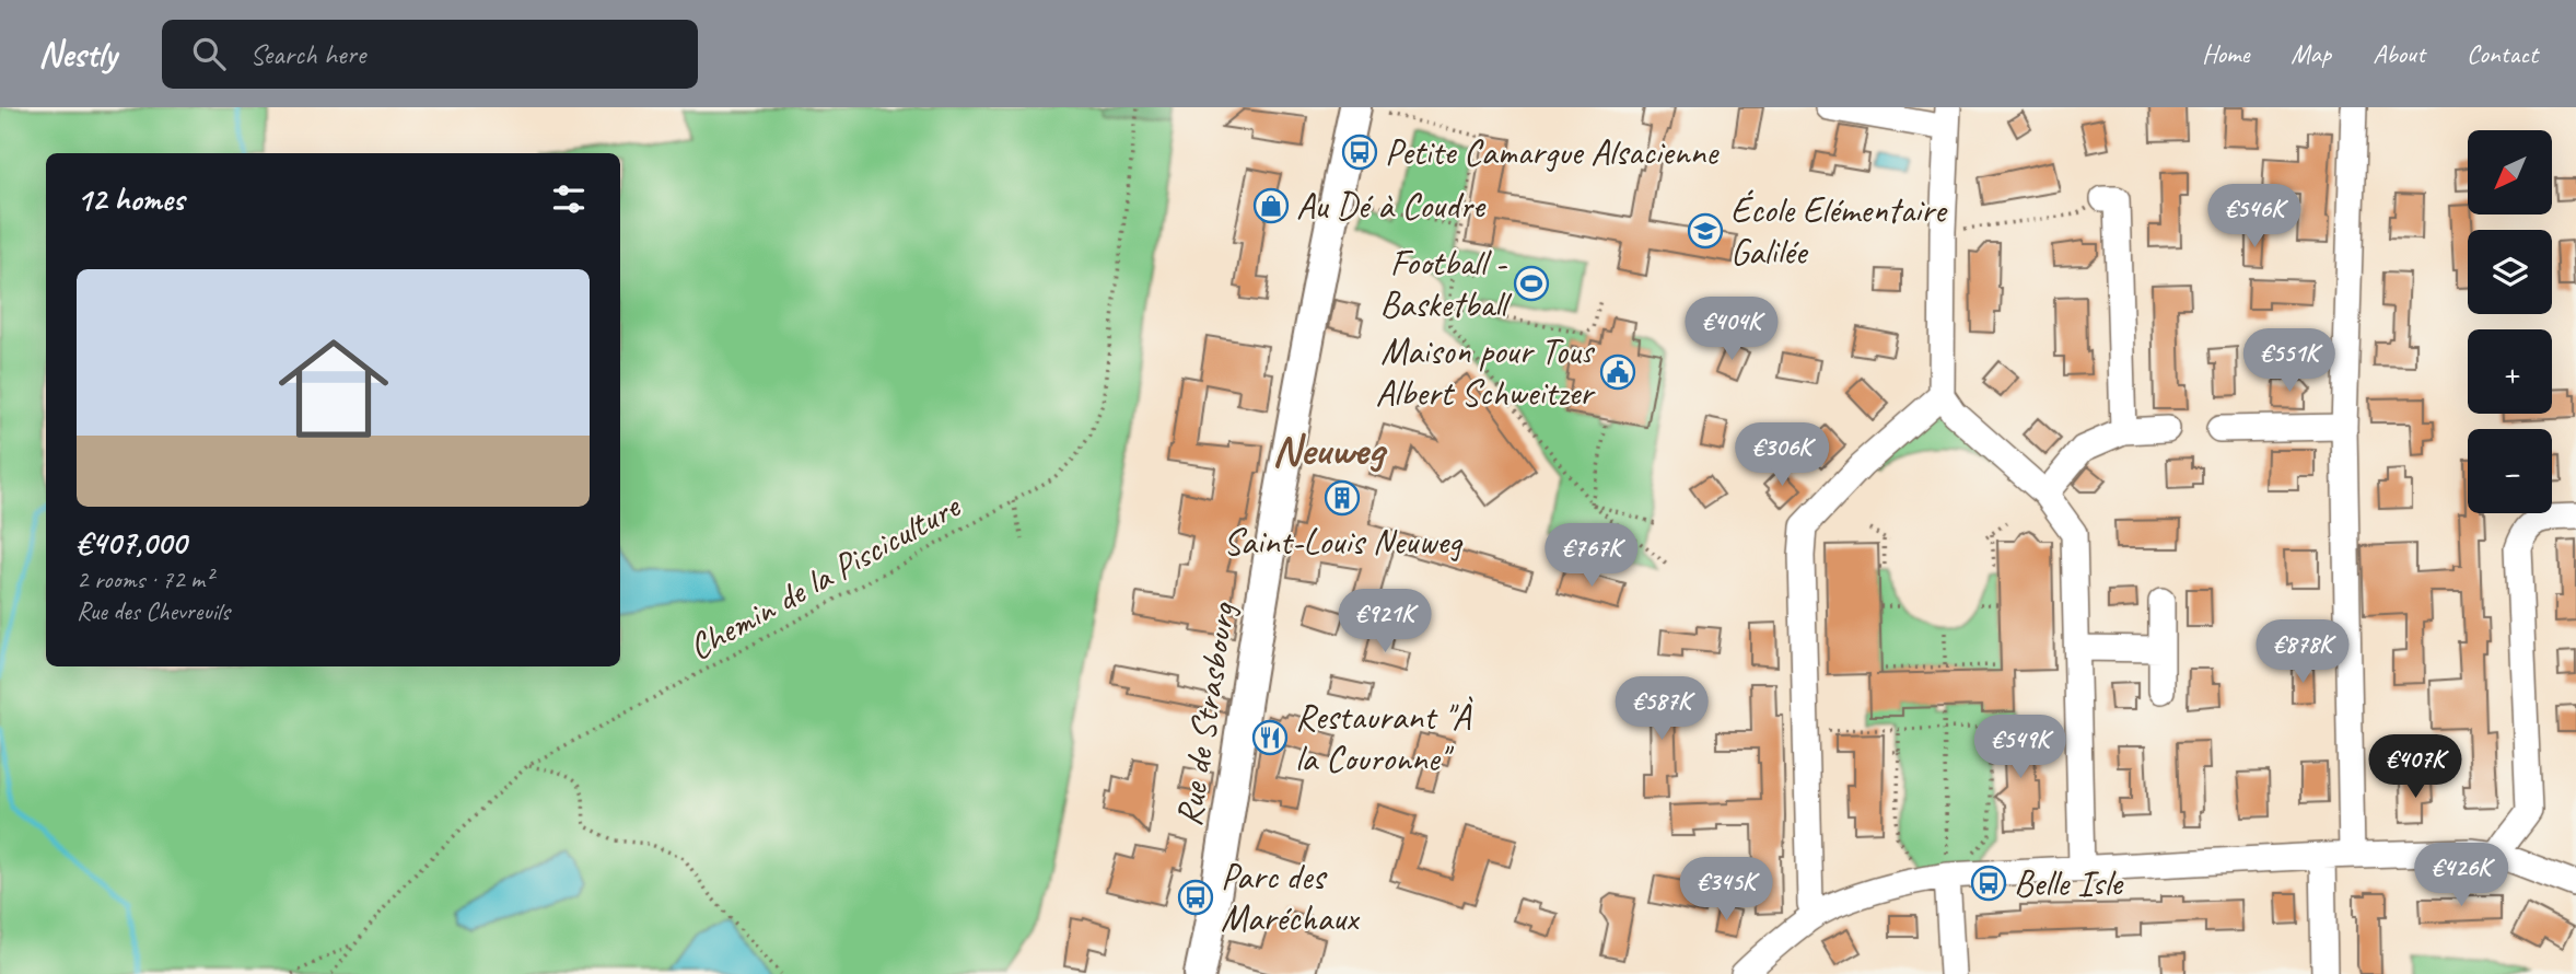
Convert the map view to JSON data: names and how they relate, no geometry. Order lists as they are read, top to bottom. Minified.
{"streets":{"main road":["Rue de Strasbourg"],"path":["Chemin de la Pisciculture"]},"districts":["Neuweg"],"places":{"bus stop":["Petite Camargue Alsacienne","Belle Isle","Parc des Maréchaux"],"shop":["Au Dé à Coudre"],"school or university":["École Elémentaire Galilée"],"sports":["Football - Basketball"],"public building":["Maison pour Tous Albert Schweitzer"],"building":["Saint-Louis Neuweg"],"restaurant":["Restaurant \"À la Couronne\""]},"north":"bottom left","page":{"header":"Nestly","search":"Search here","nav":["Home","Map","About","Contact"],"map_buttons":["+","−"],"heading":"12 homes","price":["€546K","€404K","€551K","€306K","€767K","€921K","€878K","€587K","€549K","€407K","€426K","€345K"],"list":[{"name":"€407,000","note":"2 rooms · 72 m² · Rue des Chevreuils"}]}}
